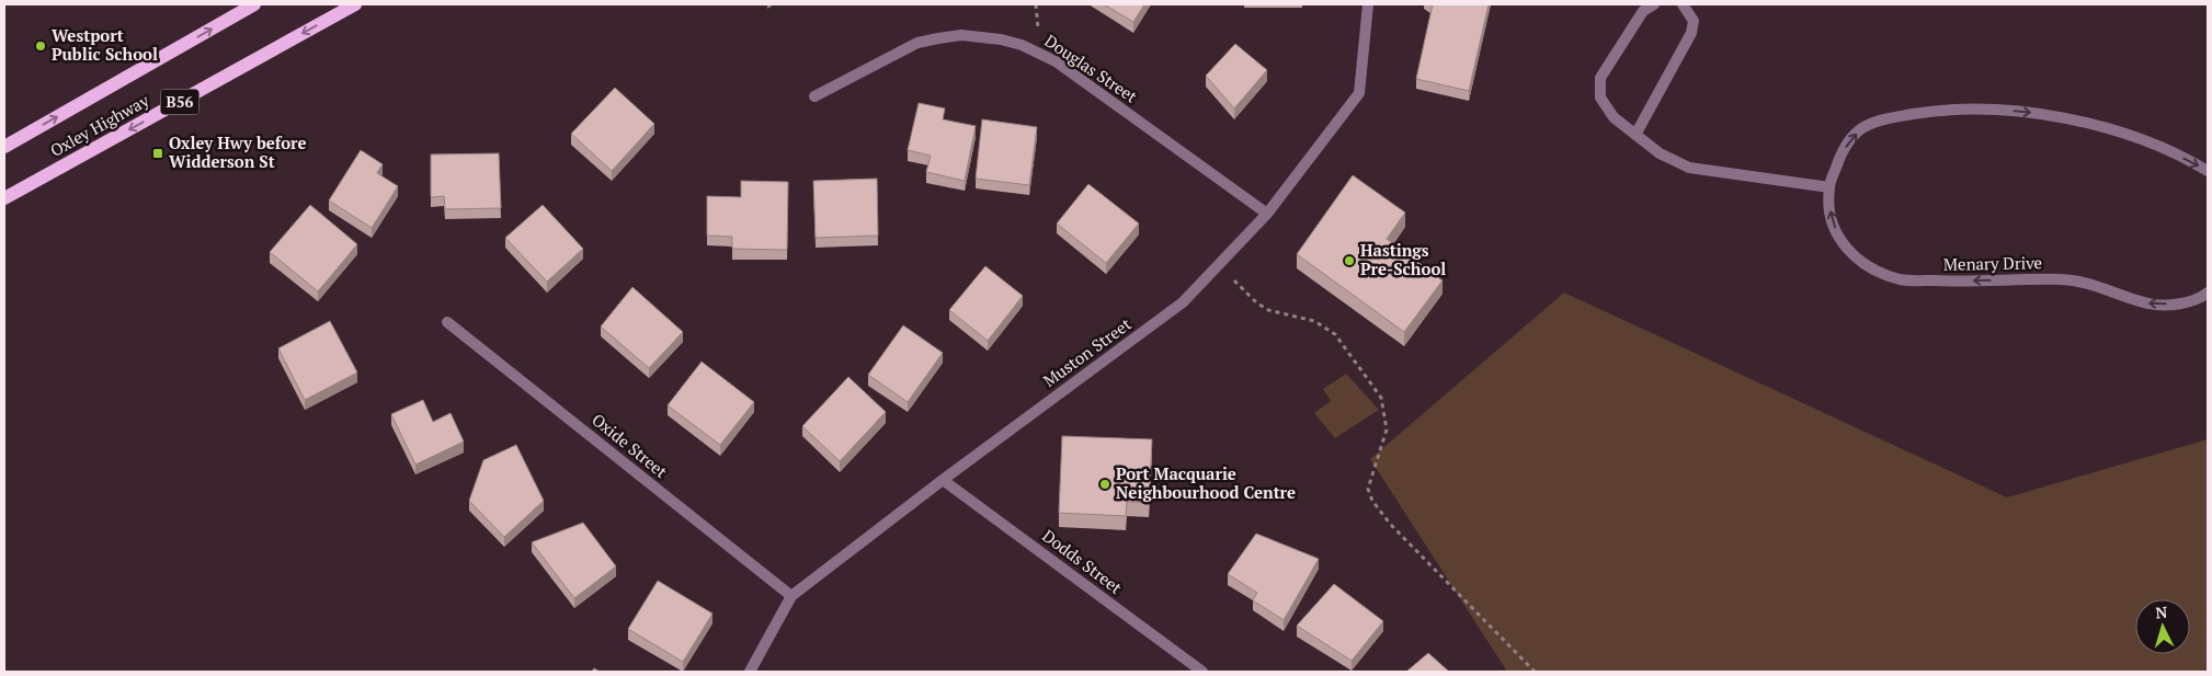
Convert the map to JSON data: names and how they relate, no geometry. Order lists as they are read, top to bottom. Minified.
{"streets":{"main road":["B56","Oxley Highway"],"street":["Douglas Street","Menary Drive","Muston Street","Oxide Street","Dodds Street"]},"crossings":[["Douglas Street","Muston Street"],["Muston Street","Oxide Street"],["Muston Street","Dodds Street"]],"places":{"other":["Westport Public School","Hastings Pre-School","Port Macquarie Neighbourhood Centre"],"transit":["Oxley Hwy before Widderson St"]},"north":"top"}
